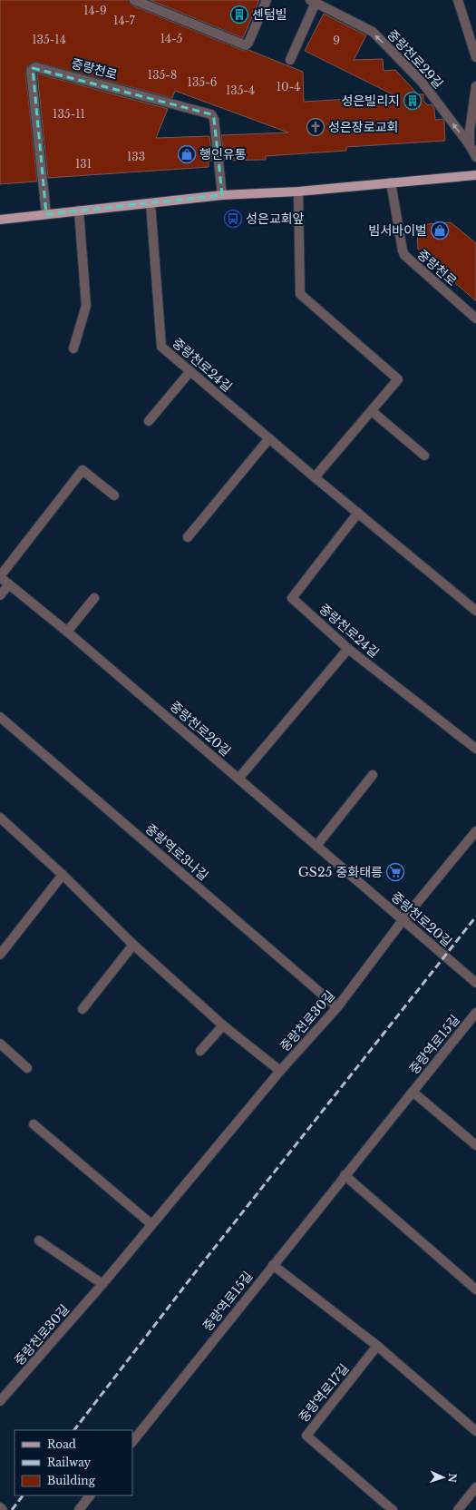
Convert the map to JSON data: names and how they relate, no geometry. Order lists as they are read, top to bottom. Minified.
{"streets":{"street":["중랑천로29길","중랑천로","중랑천로24길","중랑천로20길","중랑역로3나길","중랑천로30길","중랑역로15길","중랑역로17길"]},"crossings":[["중랑천로20길","중랑천로30길"],["중랑역로3나길","중랑천로30길"]],"one_way":["중랑천로29길"],"places":{"building":["센텀빌","성은빌리지"],"church":["성은장로교회"],"shop":["행인유통","빔서바이벌"],"bus stop":["성은교회앞"],"supermarket":["GS25 중화태릉"]},"house_numbers":["14-9","14-7","14-5","135-14","9","135-8","135-6","10-4","135-4","135-11","133","131"],"legend":["Road","Railway","Building"],"north":"right"}
